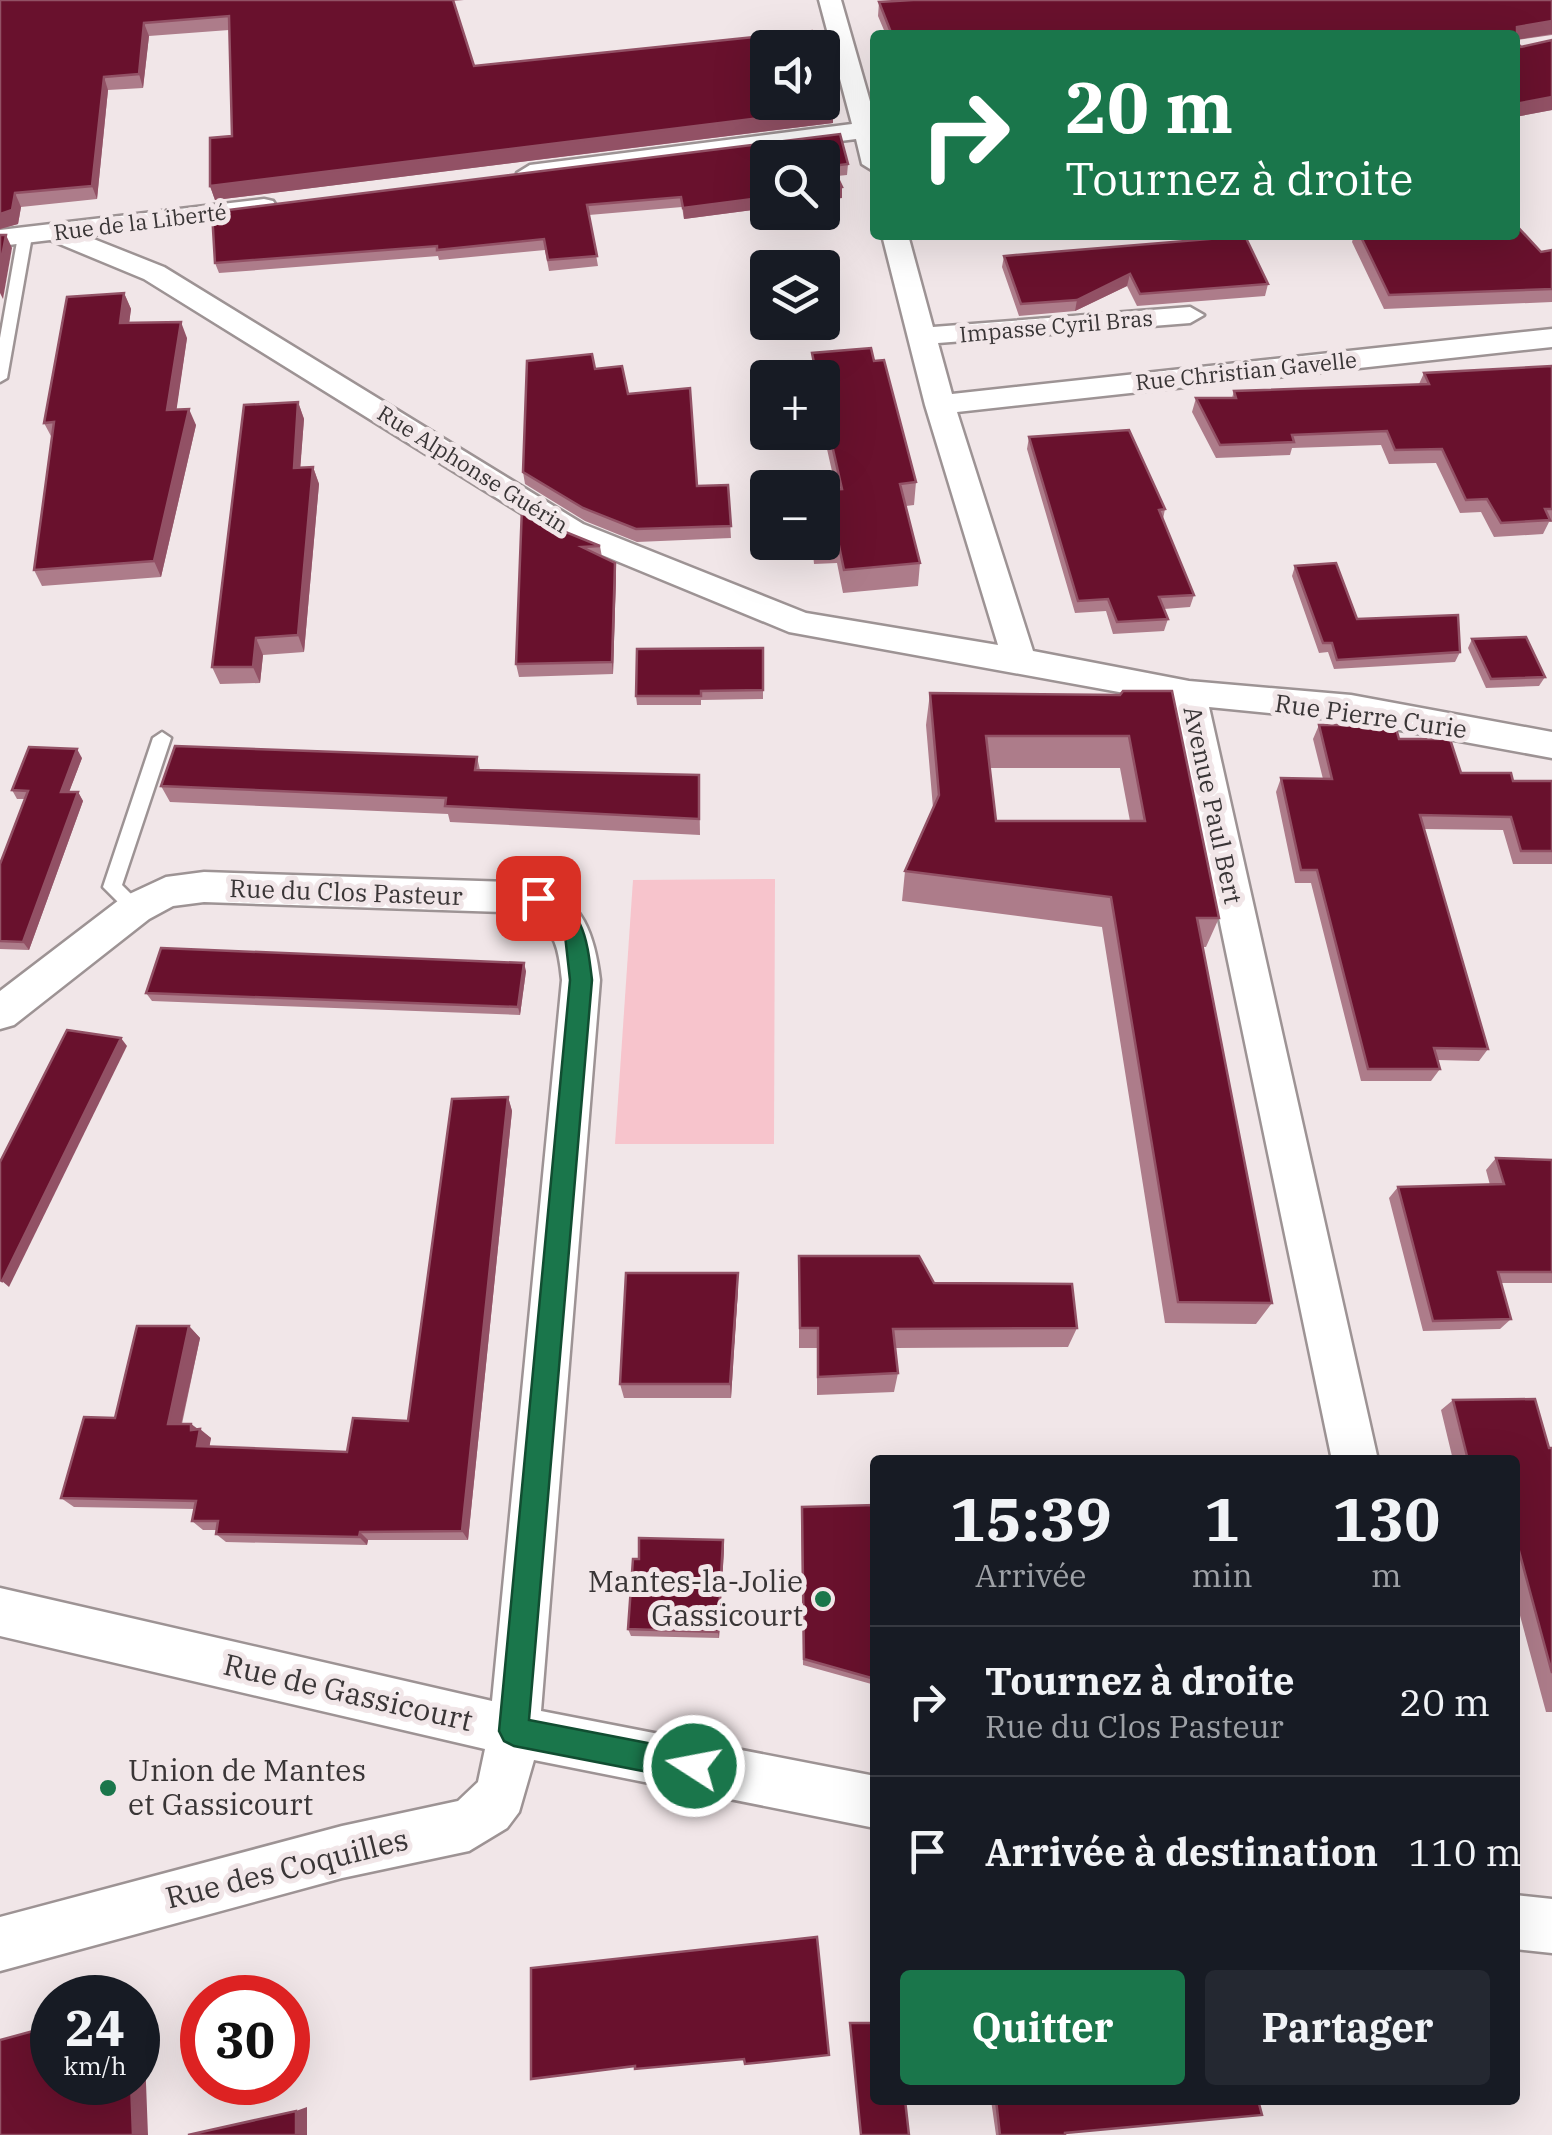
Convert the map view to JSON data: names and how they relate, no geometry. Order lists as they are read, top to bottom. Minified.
{"streets":{"street":["Rue de la Liberté","Impasse Cyril Bras","Rue Christian Gavelle","Rue Alphonse Guérin","Rue Pierre Curie","Avenue Paul Bert","Rue du Clos Pasteur","Rue de Gassicourt","Rue des Coquilles"]},"crossings":[["Rue de la Liberté","Rue Alphonse Guérin"],["Rue Alphonse Guérin","Avenue Paul Bert"],["Rue Pierre Curie","Avenue Paul Bert"],["Rue du Clos Pasteur","Rue de Gassicourt"],["Rue du Clos Pasteur","Rue des Coquilles"],["Rue de Gassicourt","Rue des Coquilles"]],"places":["Mantes-la-Jolie Gassicourt","Union de Mantes et Gassicourt"],"page":{"map_buttons":["+","−"],"turn":["20 m","Tournez à droite"],"eta":["15:39","Arrivée","1","min","130","m"],"list":[{"name":"Tournez à droite","note":"Rue du Clos Pasteur","value":"20 m"},{"name":"Arrivée à destination","value":"110 m"}],"buttons":["Quitter","Partager"],"speed":"24 km/h","limit":"30"}}
